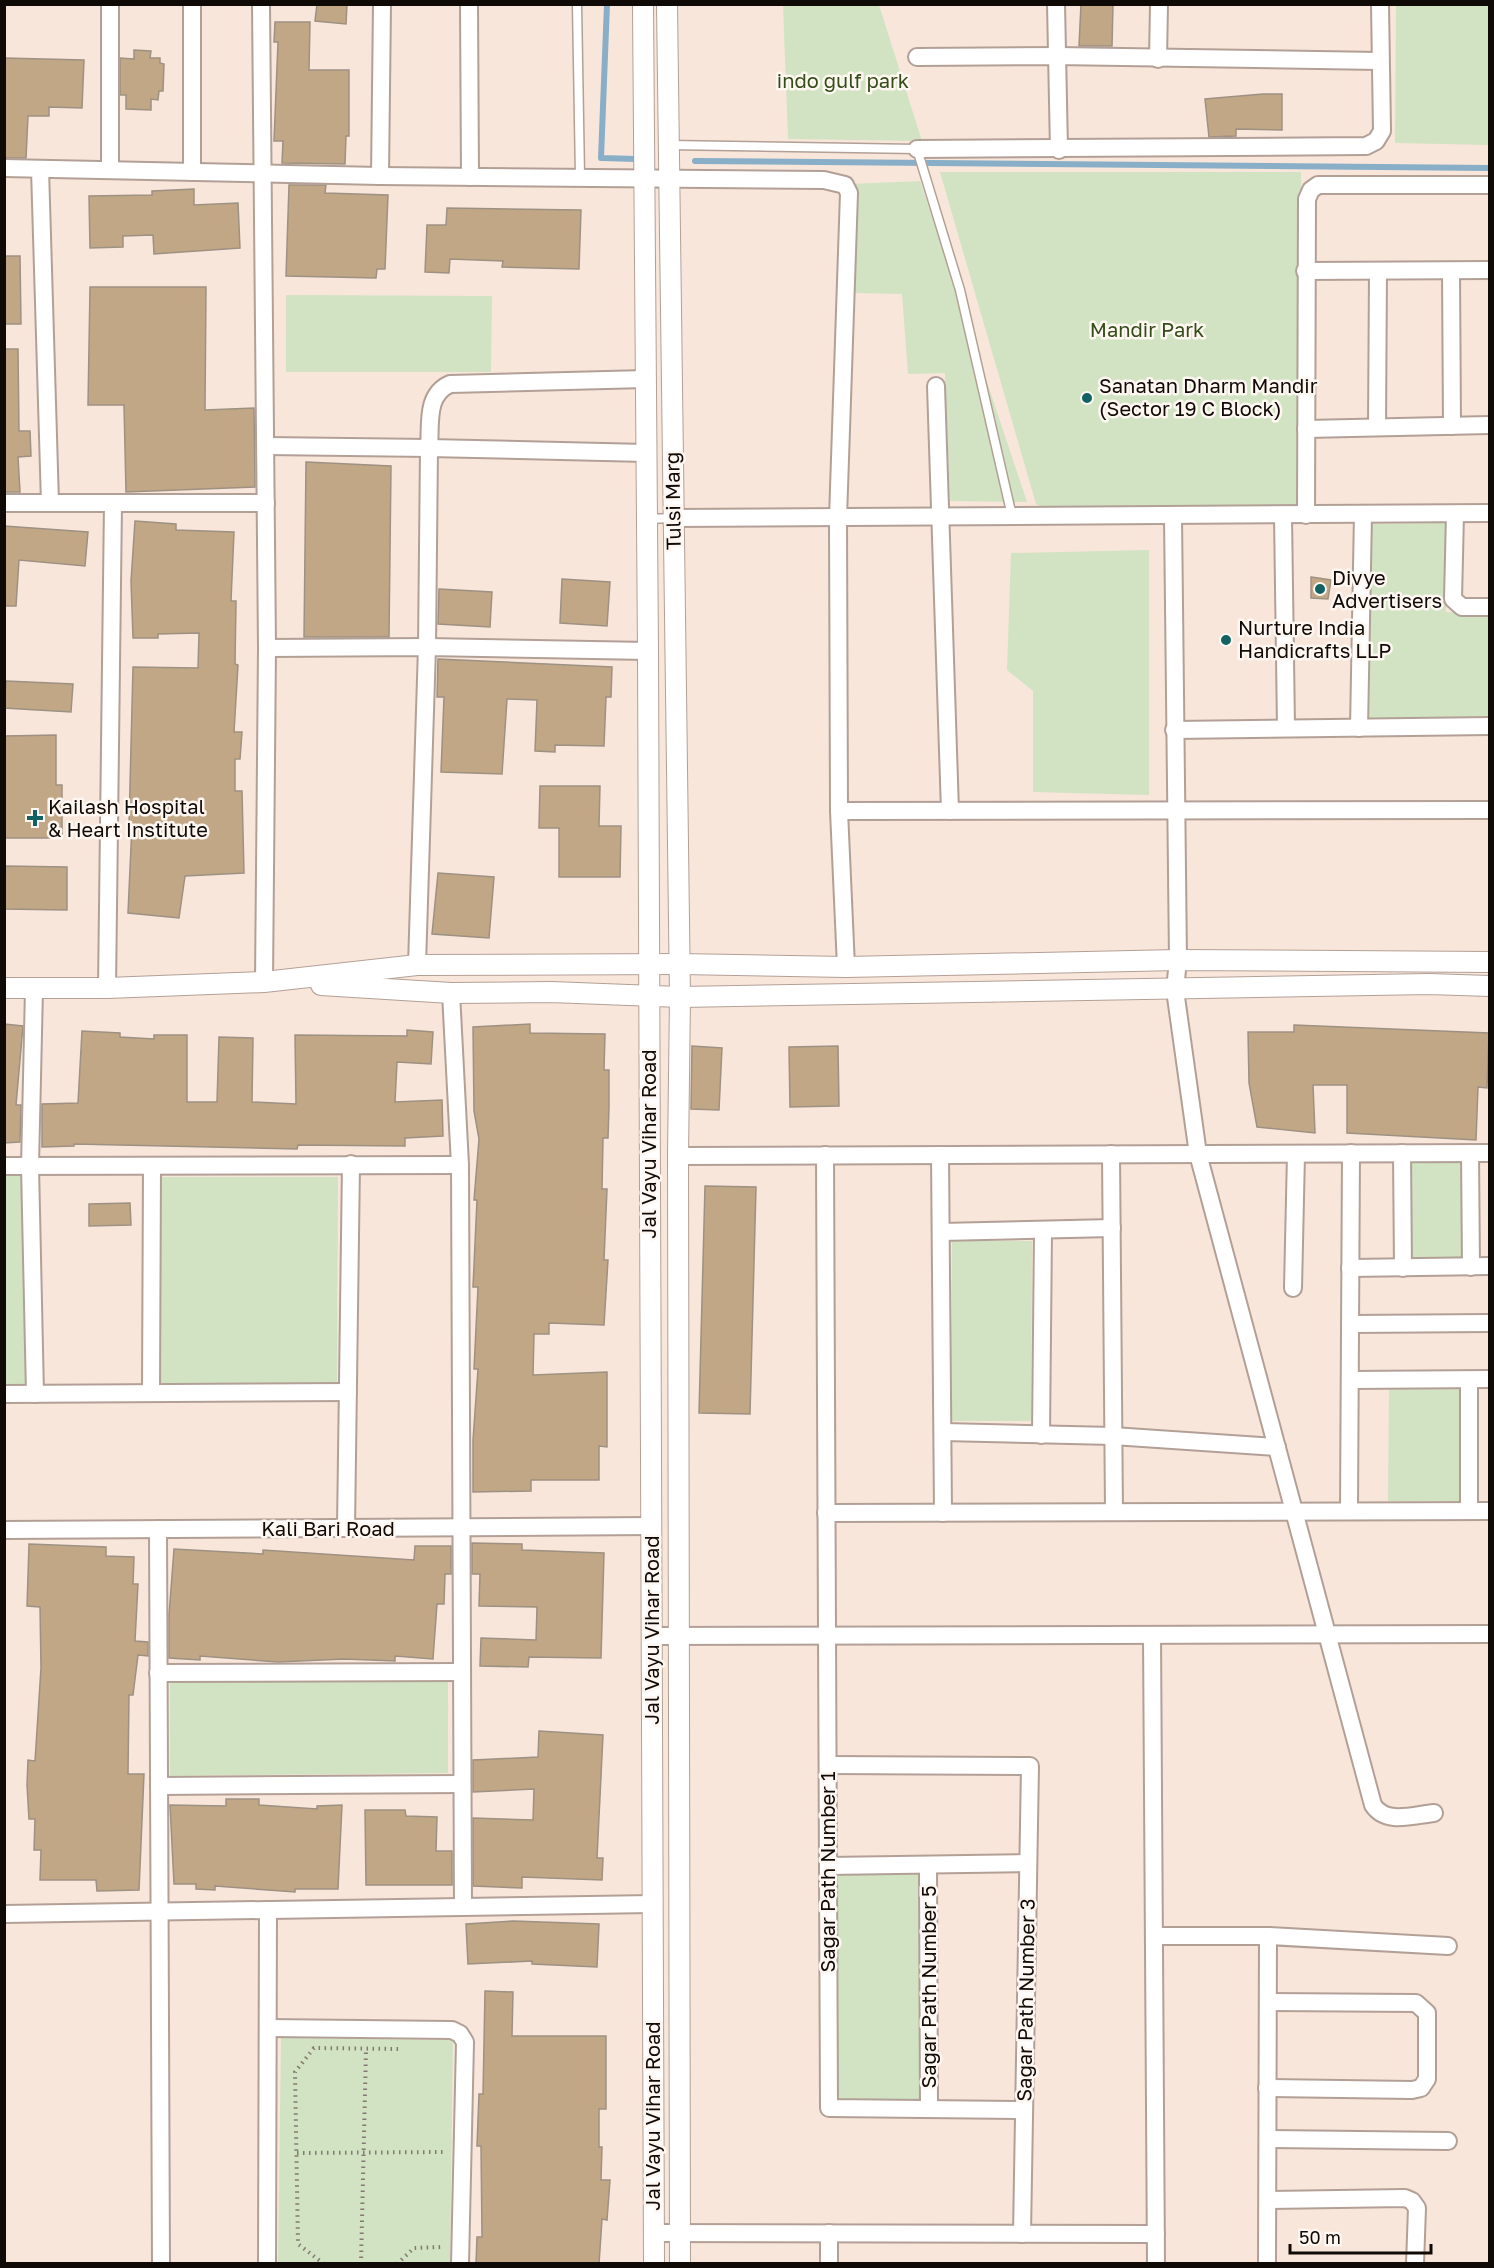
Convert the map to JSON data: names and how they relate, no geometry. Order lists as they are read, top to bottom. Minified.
{"streets":{"street":["Tulsi Marg","Jal Vayu Vihar Road","Kali Bari Road","Sagar Path Number 1","Sagar Path Number 5","Sagar Path Number 3"]},"crossings":[["Tulsi Marg","Jal Vayu Vihar Road"],["Jal Vayu Vihar Road","Kali Bari Road"],["Sagar Path Number 1","Sagar Path Number 5"],["Sagar Path Number 1","Sagar Path Number 3"]],"parks":["indo gulf park","Mandir Park"],"places":{"other":["Sanatan Dharm Mandir (Sector 19 C Block)","Divye Advertisers","Nurture India Handicrafts LLP"],"health":["Kailash Hospital & Heart Institute"]},"scale_bar":"50 m"}
